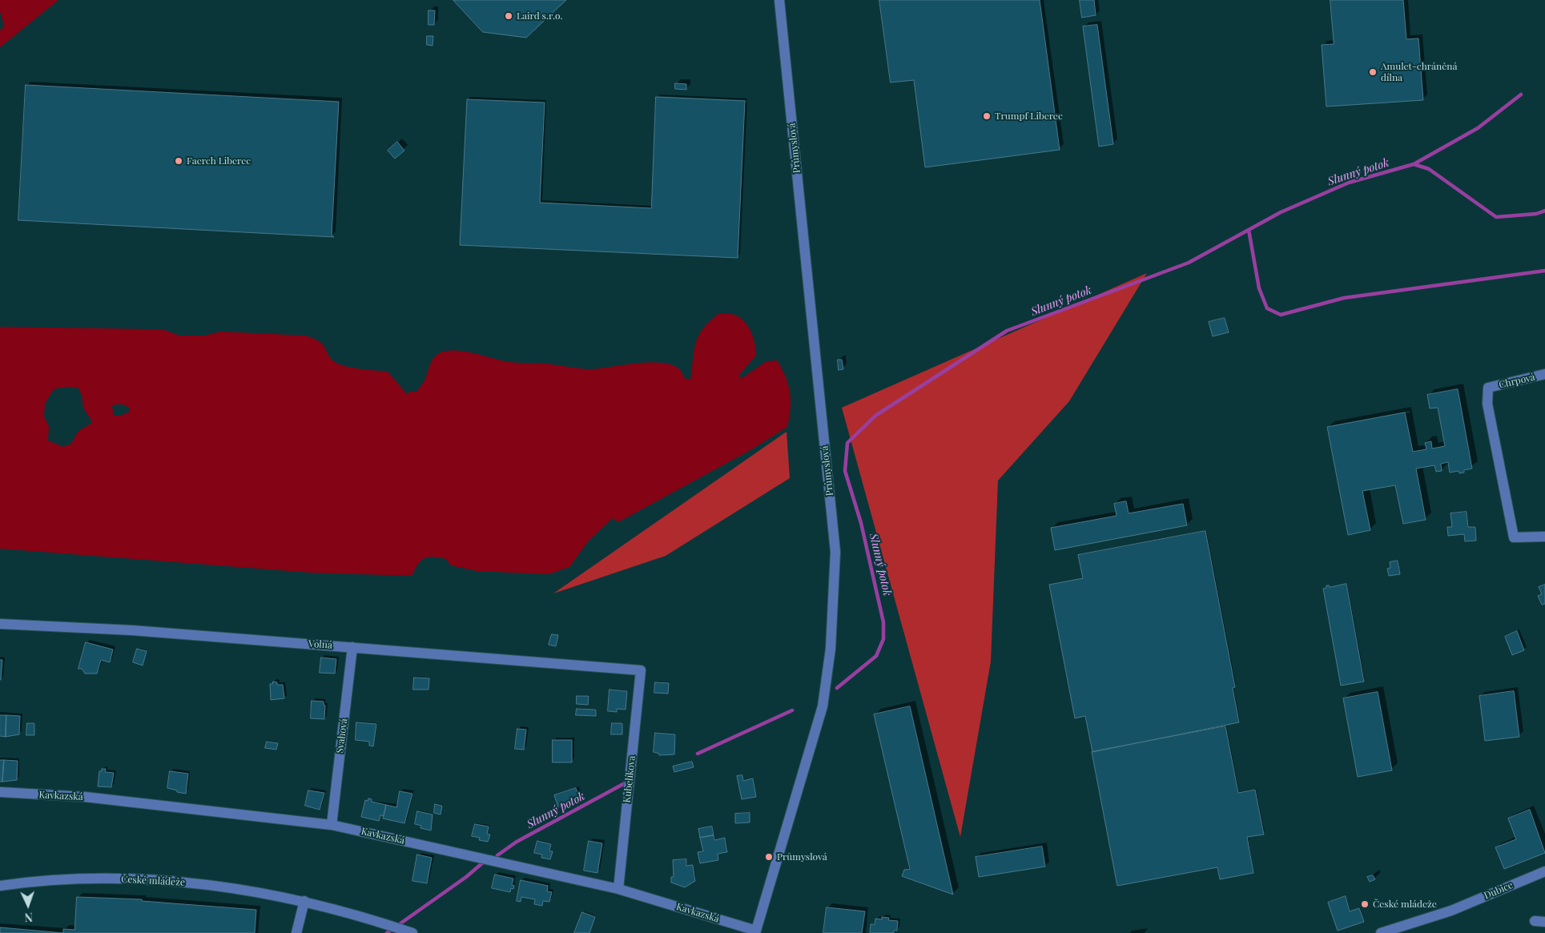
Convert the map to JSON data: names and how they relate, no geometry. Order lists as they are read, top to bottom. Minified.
{"streets":{"street":["Průmyslová","Chrpová","Volná","Svahová","Kubelíkova","Kavkazská","České mládeže","Dubice"]},"crossings":[["Průmyslová","Kavkazská"],["Volná","Svahová"],["Volná","Kubelíkova"],["Svahová","Kavkazská"],["Kubelíkova","Kavkazská"]],"water":["Slunný potok"],"places":["Laird s.r.o.","Amulet-chráněná dílna","Trumpf Liberec","Faerch Liberec","Průmyslová","České mládeže"],"north":"bottom"}
